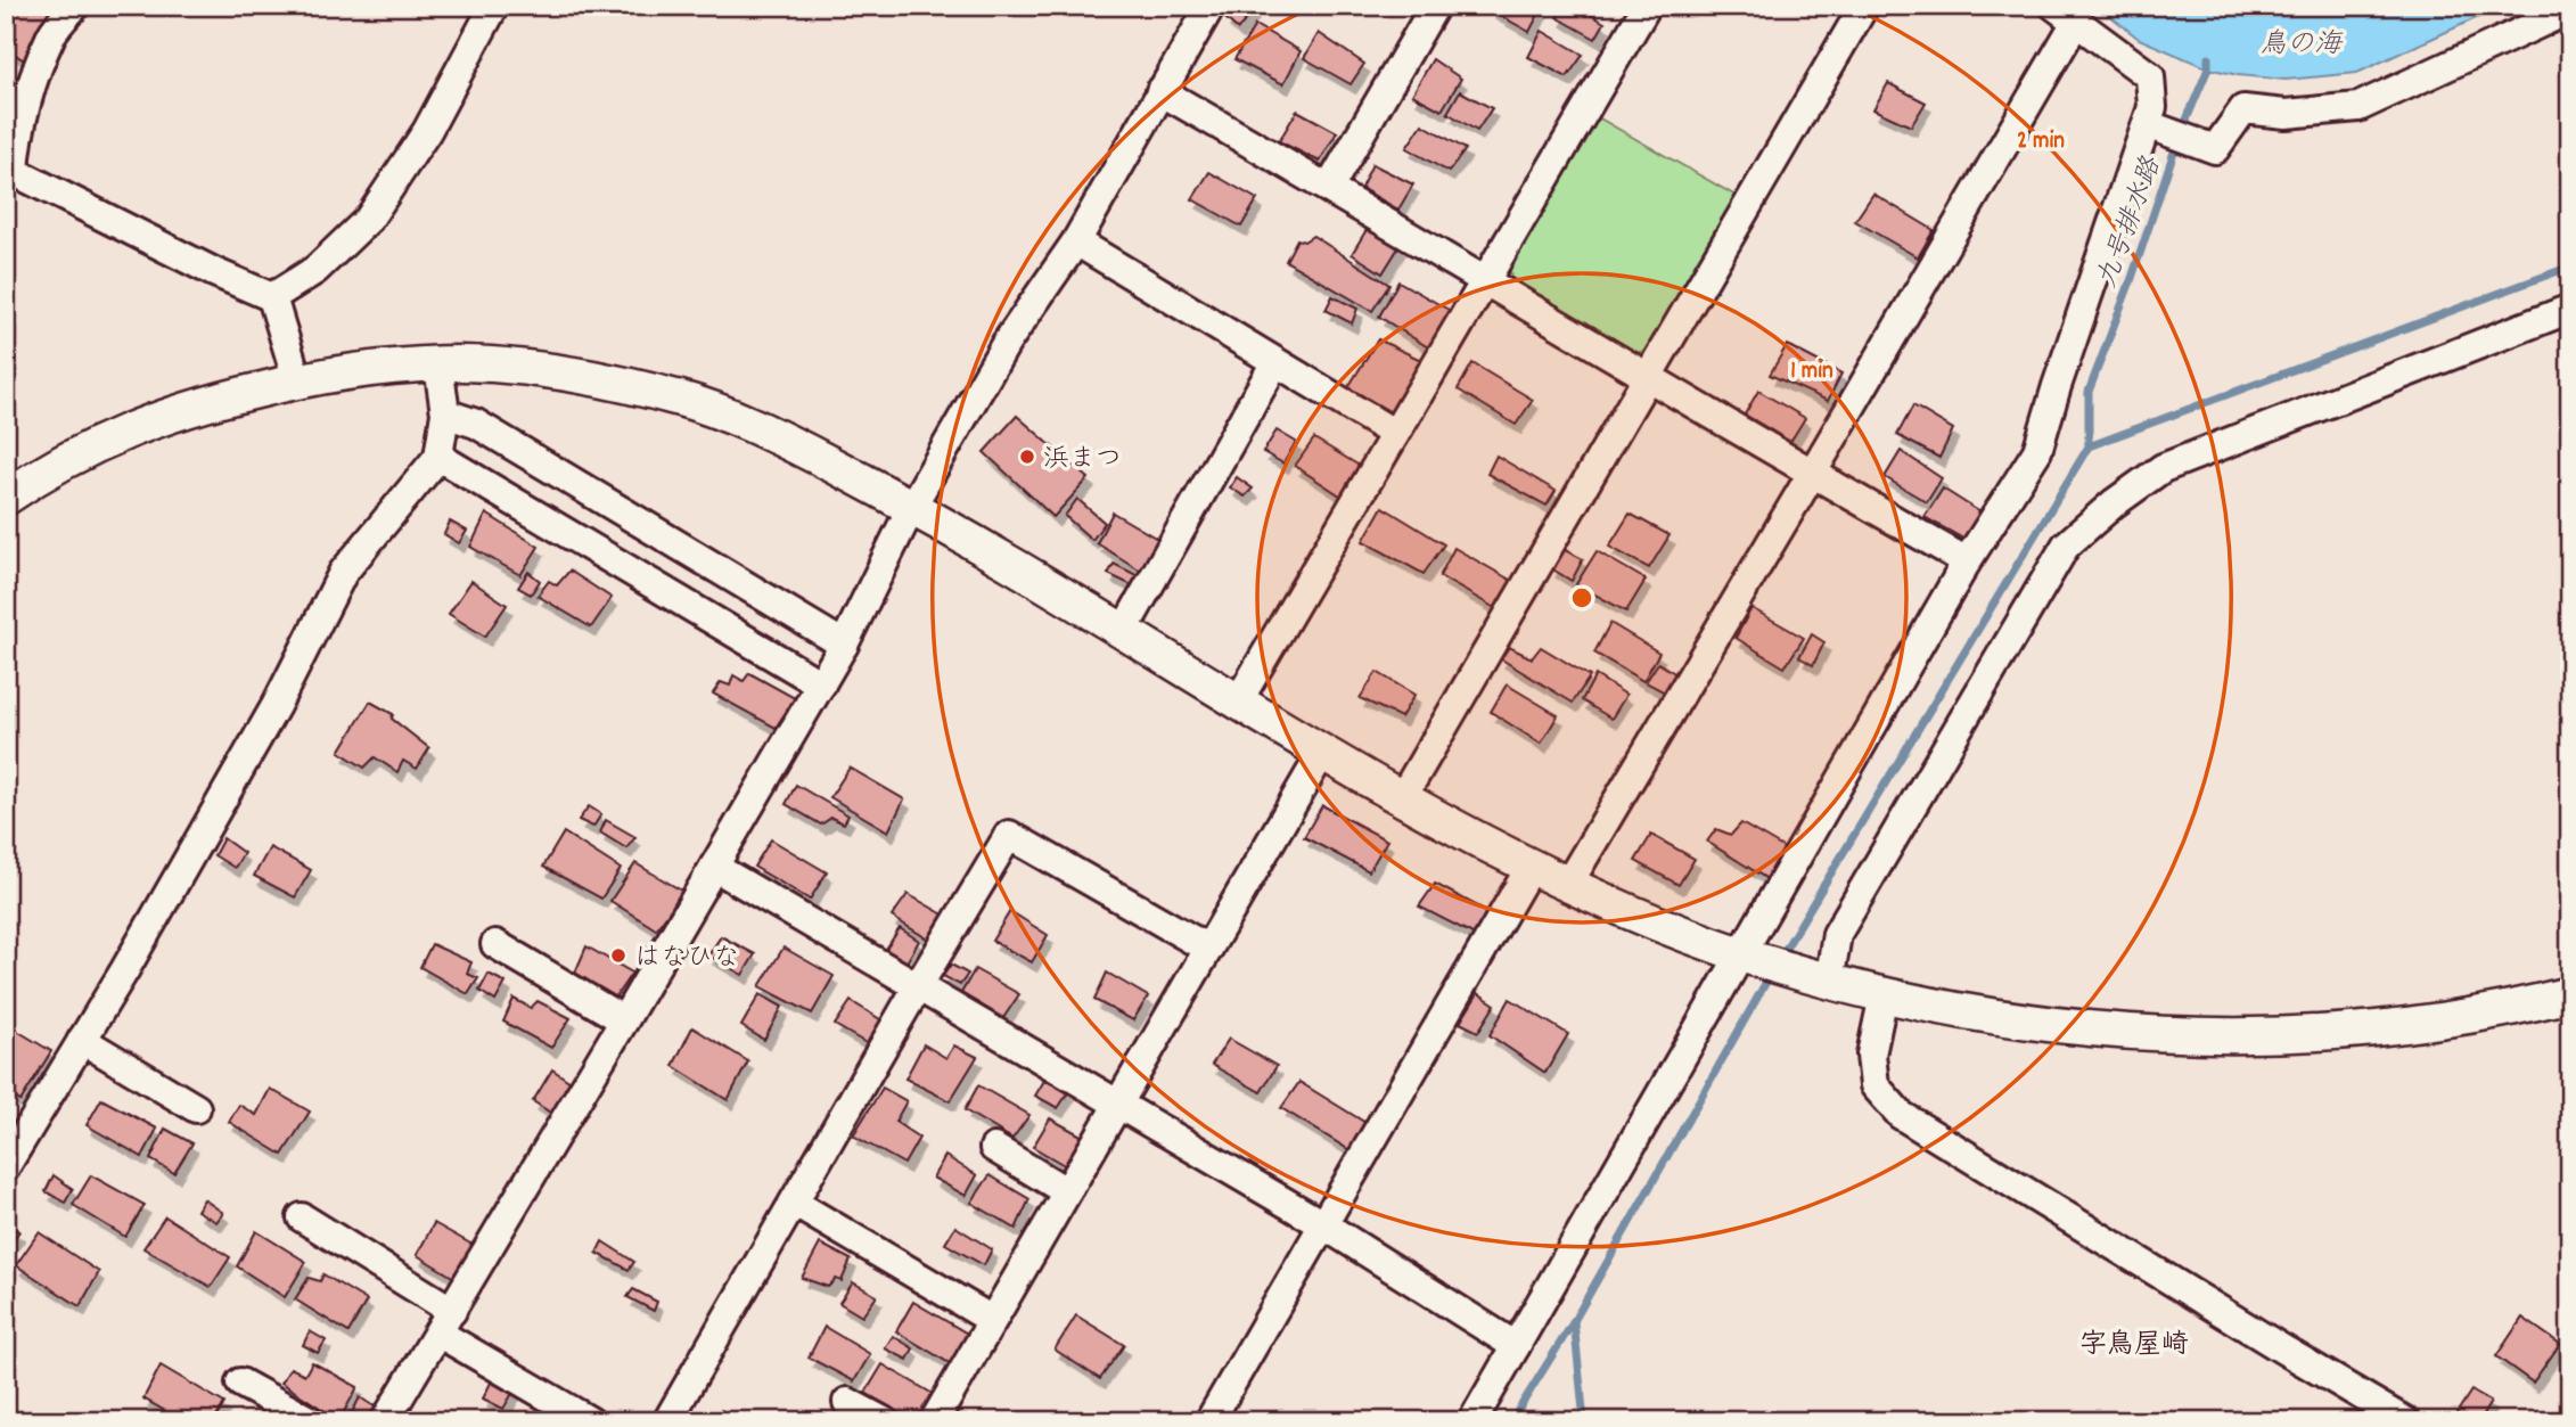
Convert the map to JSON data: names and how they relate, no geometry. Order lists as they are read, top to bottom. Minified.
{"districts":["字鳥屋崎"],"water":["鳥の海","九号排水路"],"places":["浜まつ","はなひな"],"rings":["2 min","1 min"]}
